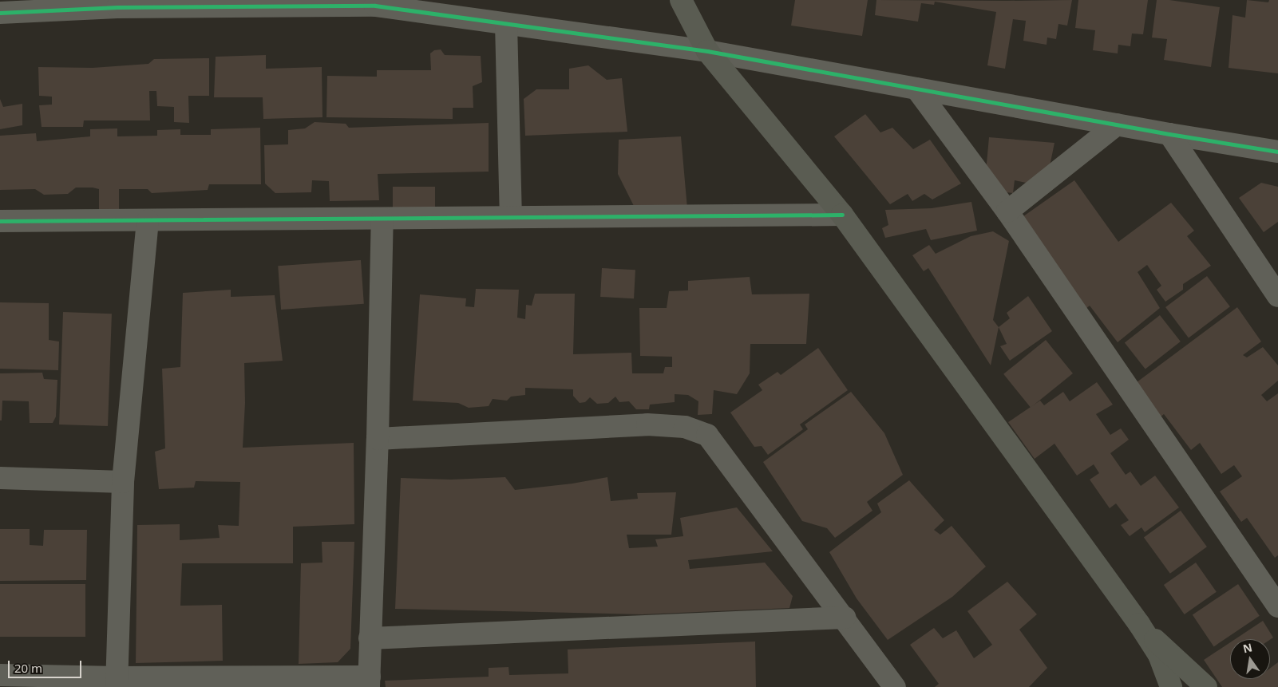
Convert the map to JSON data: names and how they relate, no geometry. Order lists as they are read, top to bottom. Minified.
{"scale_bar":"20 m","north":"top"}
